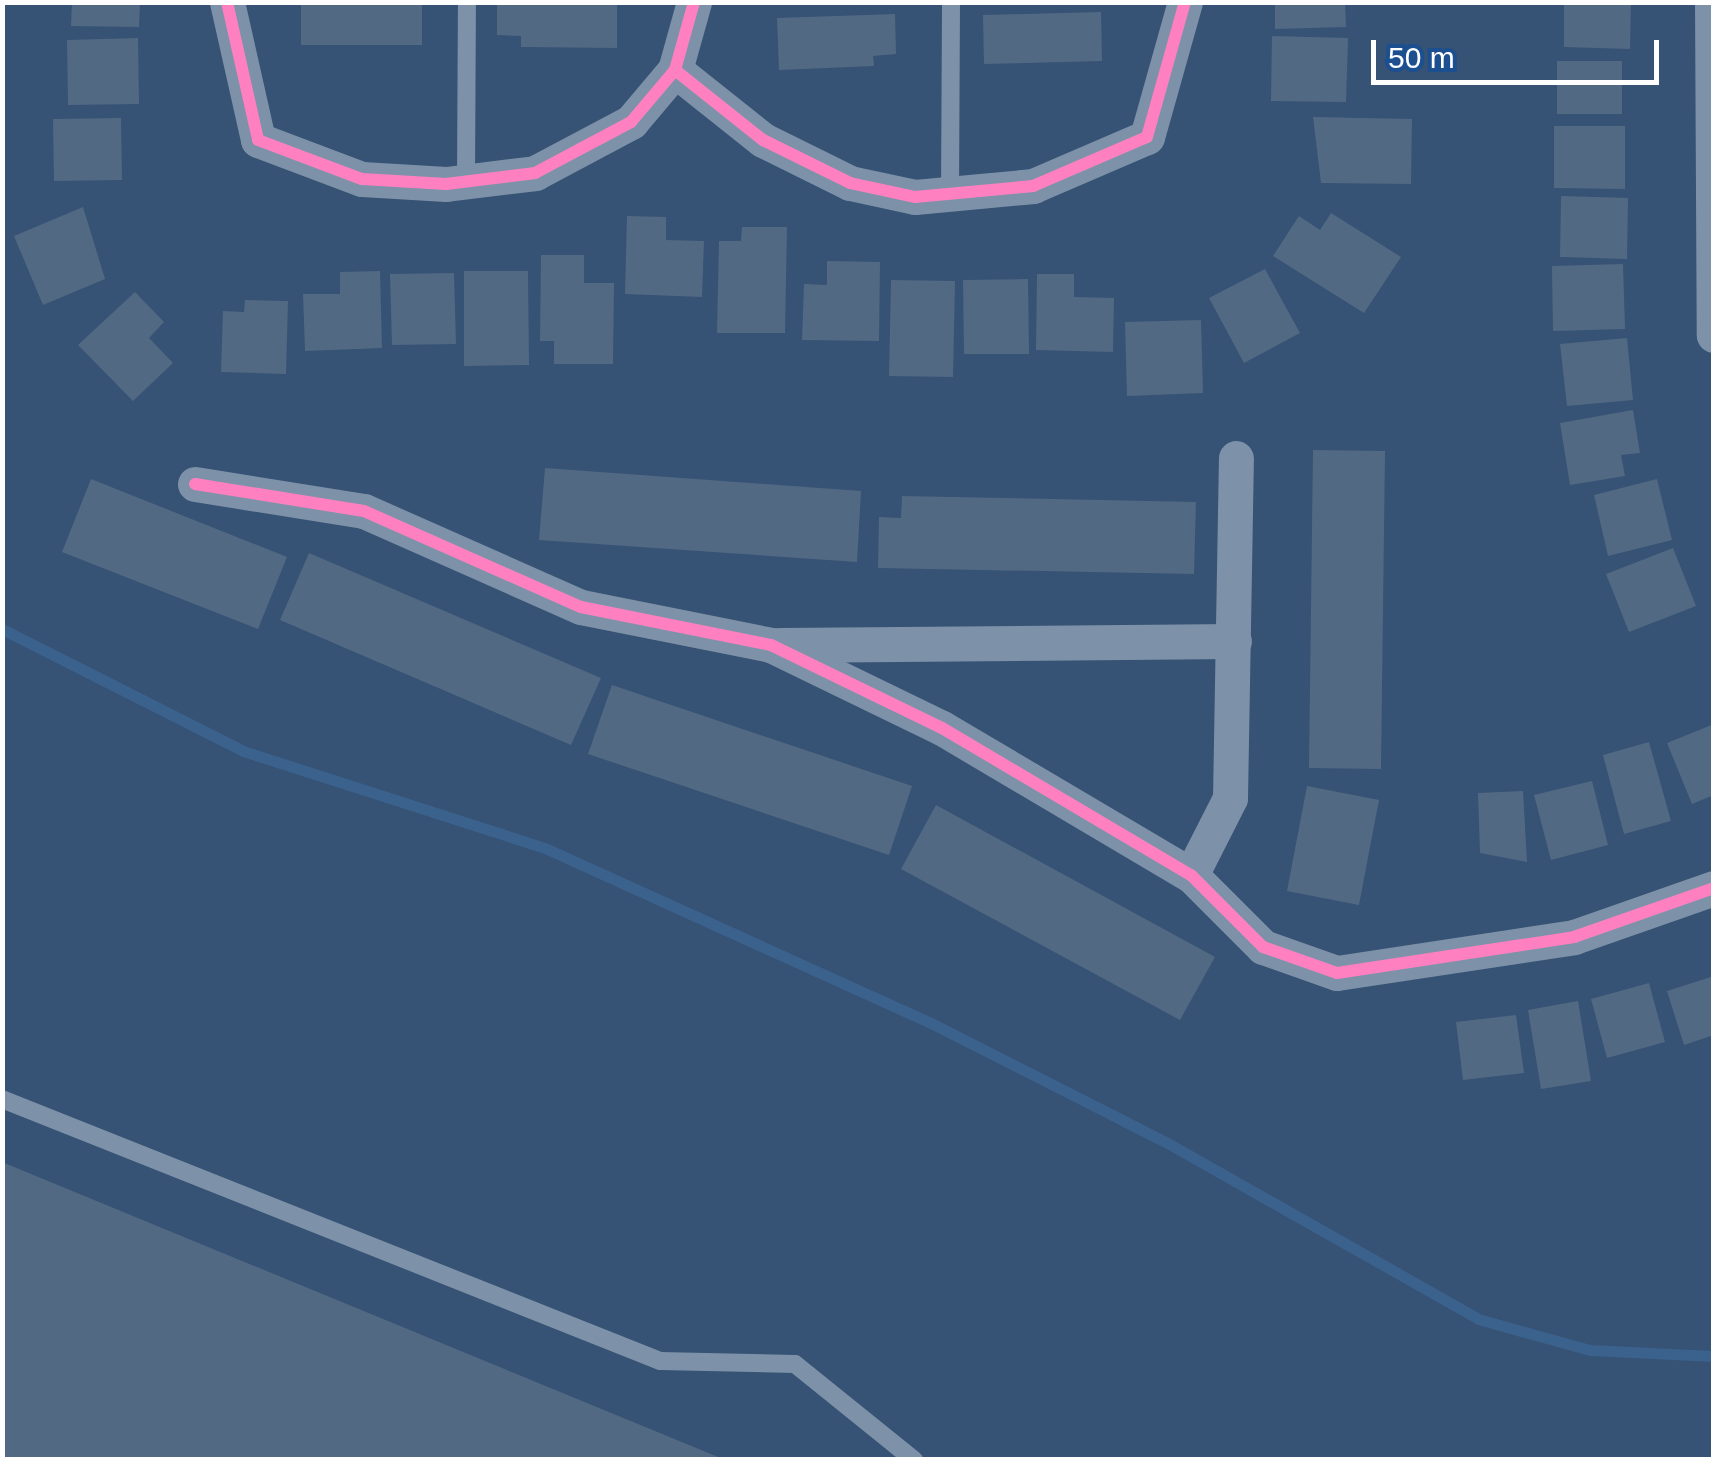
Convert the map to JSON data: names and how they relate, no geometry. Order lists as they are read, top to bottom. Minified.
{"scale_bar":"50 m"}
